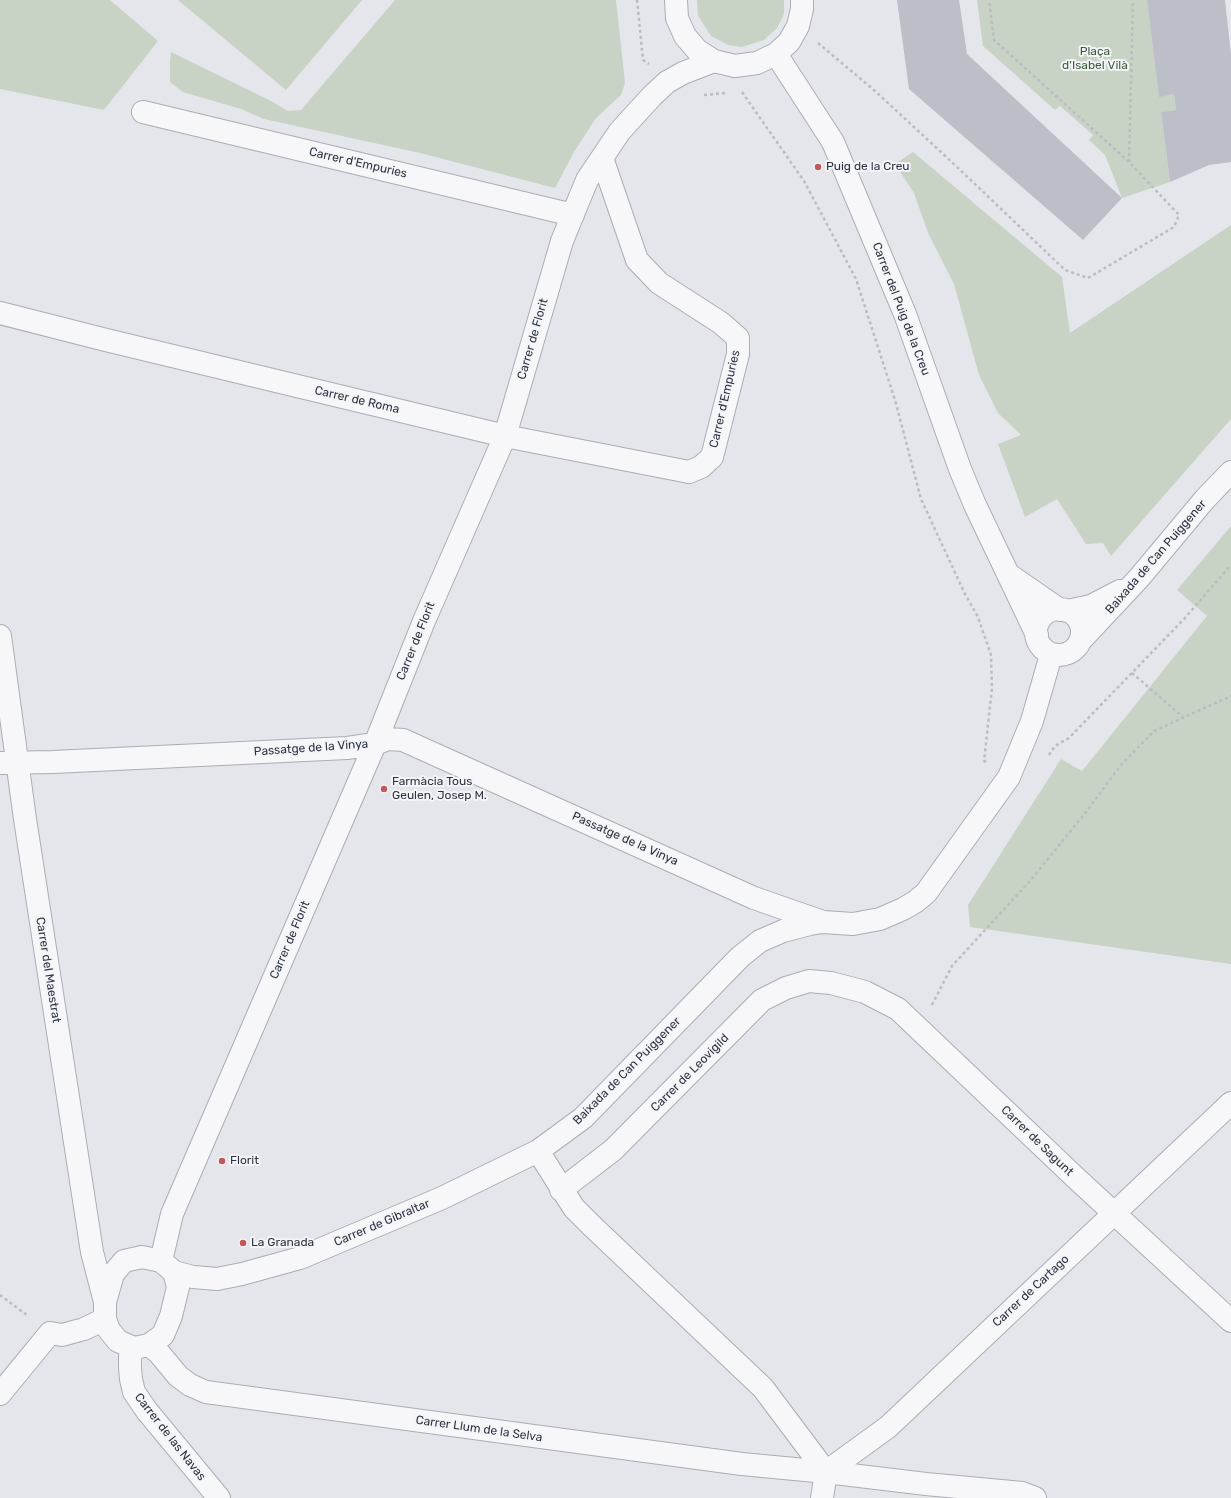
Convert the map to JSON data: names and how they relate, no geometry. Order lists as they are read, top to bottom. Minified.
{"streets":{"street":["Carrer d'Empuries","Carrer del Puig de la Creu","Carrer de Florit","Carrer de Roma","Baixada de Can Puiggener","Passatge de la Vinya","Carrer del Maestrat","Carrer de Leovigild","Carrer de Sagunt","Carrer de Gibraltar","Carrer de Cartago","Carrer Llum de la Selva","Carrer de las Navas"]},"crossings":[["Carrer d'Empuries","Carrer de Florit"],["Carrer d'Empuries","Carrer de Roma"],["Carrer del Puig de la Creu","Baixada de Can Puiggener"],["Carrer de Florit","Carrer de Roma"],["Carrer de Florit","Passatge de la Vinya"],["Carrer de Florit","Carrer del Maestrat"],["Carrer de Florit","Carrer de Gibraltar"],["Carrer de Florit","Carrer Llum de la Selva"],["Carrer de Florit","Carrer de las Navas"],["Baixada de Can Puiggener","Passatge de la Vinya"],["Baixada de Can Puiggener","Carrer de Gibraltar"],["Passatge de la Vinya","Carrer del Maestrat"],["Carrer del Maestrat","Carrer de Gibraltar"],["Carrer del Maestrat","Carrer Llum de la Selva"],["Carrer del Maestrat","Carrer de las Navas"],["Carrer de Leovigild","Carrer de Sagunt"],["Carrer de Sagunt","Carrer de Cartago"],["Carrer de Gibraltar","Carrer Llum de la Selva"],["Carrer de Gibraltar","Carrer de las Navas"],["Carrer de Cartago","Carrer Llum de la Selva"],["Carrer Llum de la Selva","Carrer de las Navas"]],"parks":["Plaça d'Isabel Vilà"],"places":["Puig de la Creu","Farmàcia Tous Geulen, Josep M.","Florit","La Granada"]}
